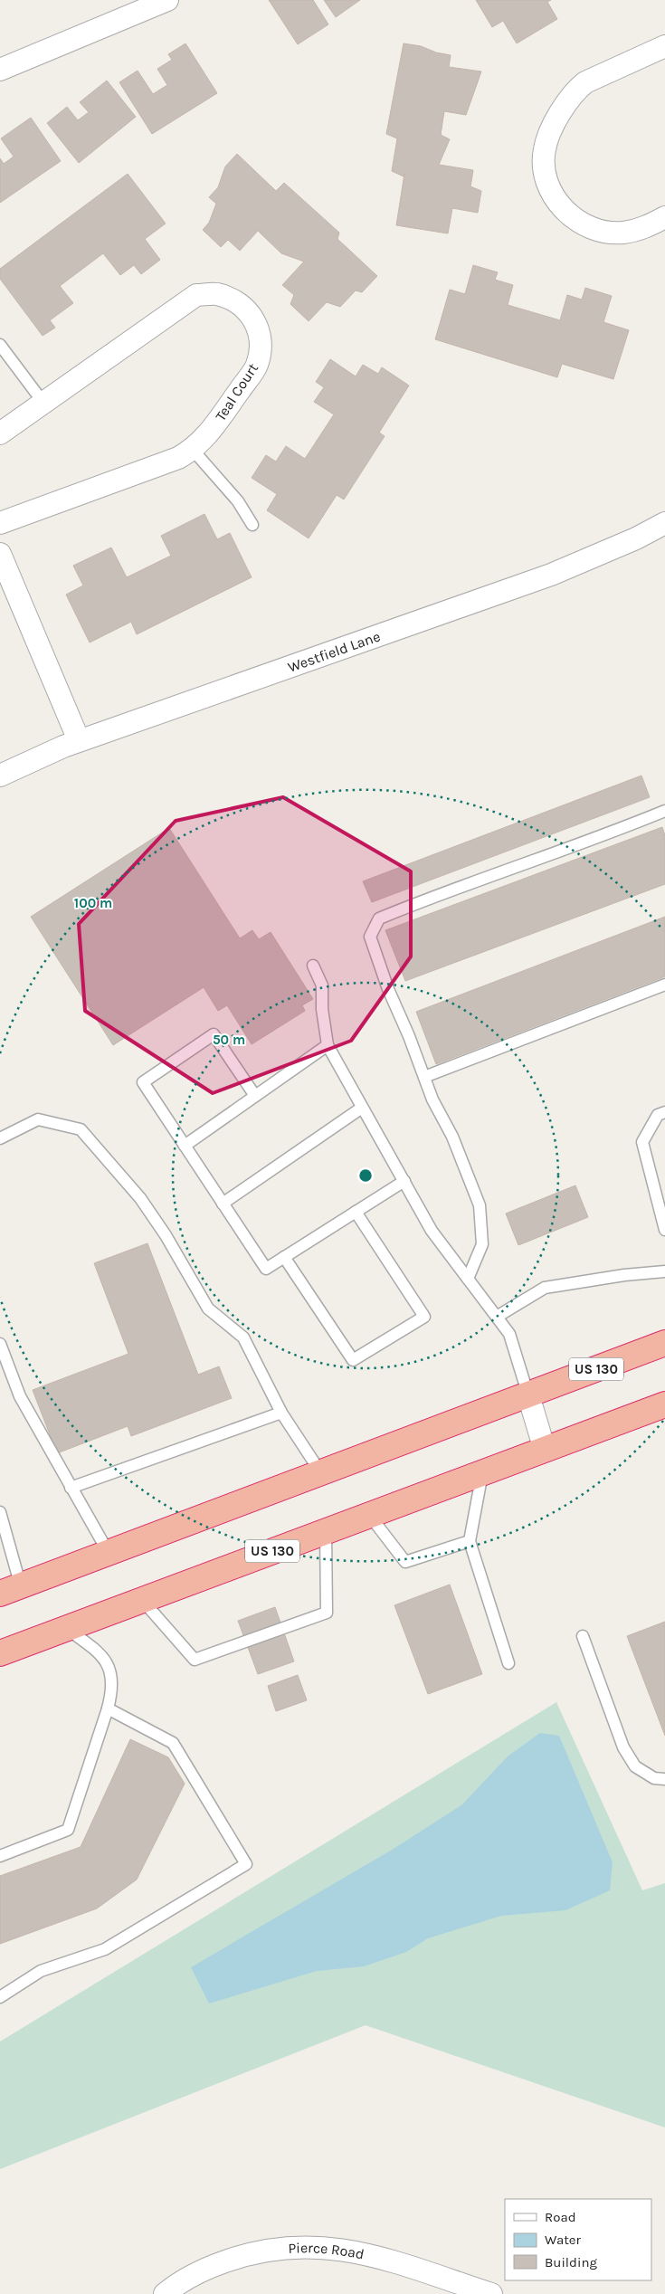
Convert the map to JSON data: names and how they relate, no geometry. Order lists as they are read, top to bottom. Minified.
{"streets":{"highway":["US 130"],"street":["Teal Court","Westfield Lane","Pierce Road"]},"legend":["Road","Water","Building"],"rings":["100 m","50 m"]}
